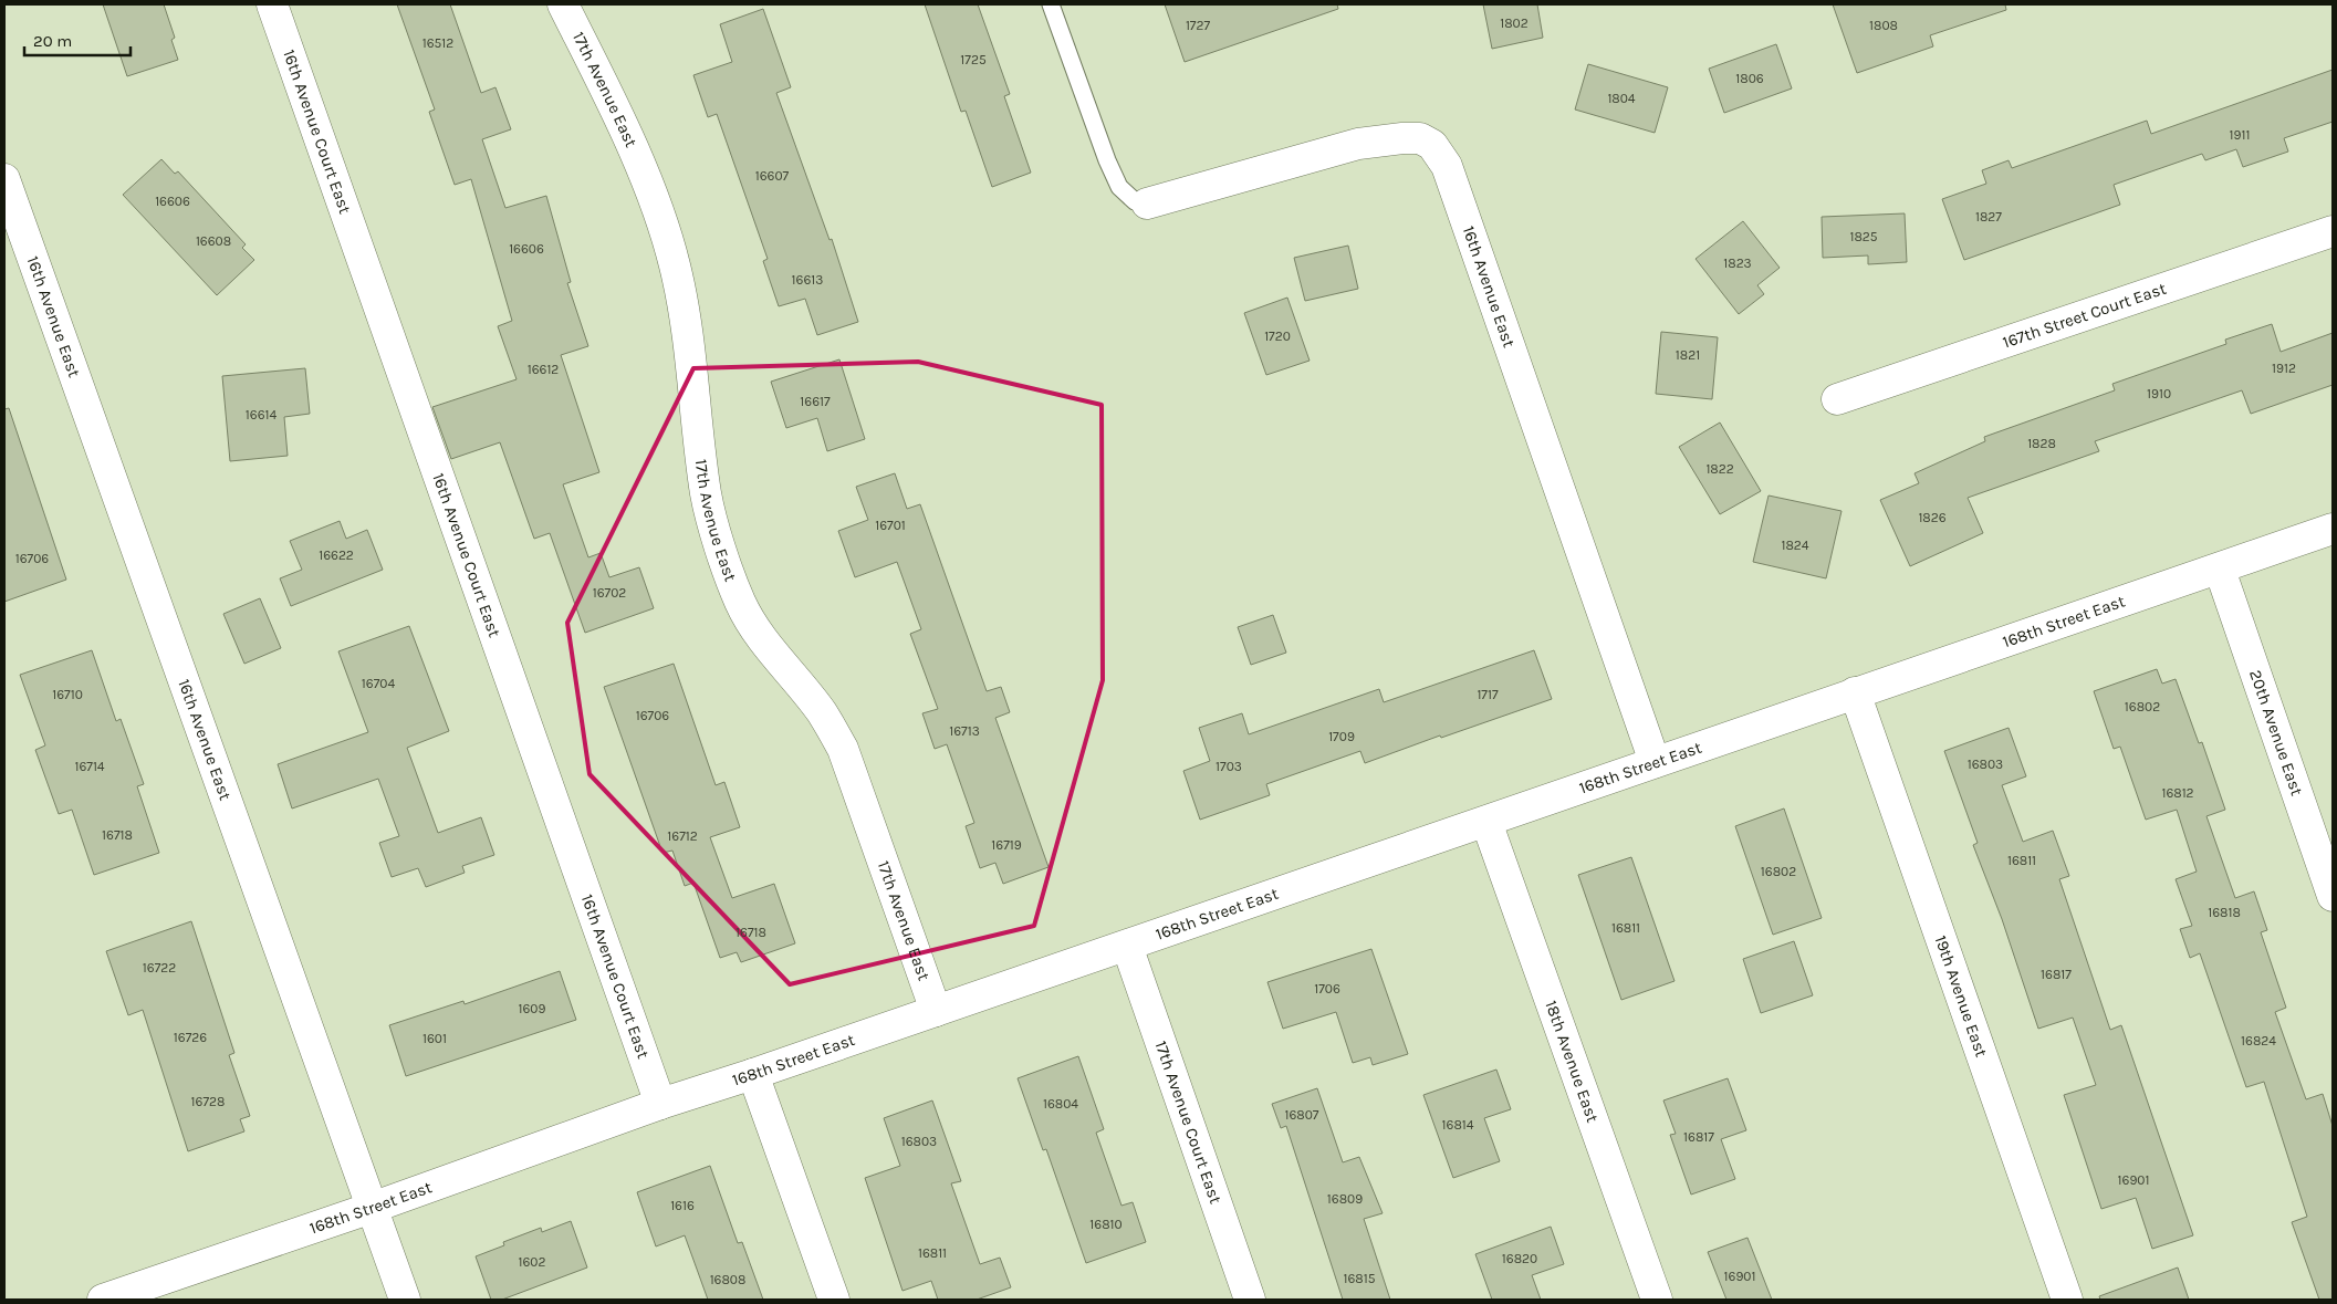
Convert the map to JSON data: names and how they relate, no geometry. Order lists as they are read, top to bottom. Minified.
{"streets":{"street":["17th Avenue East","16th Avenue Court East","16th Avenue East","167th Street Court East","168th Street East","20th Avenue East","19th Avenue East","18th Avenue East","17th Avenue Court East"]},"crossings":[["17th Avenue East","168th Street East"],["16th Avenue Court East","168th Street East"],["16th Avenue East","168th Street East"],["168th Street East","20th Avenue East"],["168th Street East","19th Avenue East"],["168th Street East","18th Avenue East"],["168th Street East","17th Avenue Court East"]],"house_numbers":["1802","1727","1808","16512","1725","1806","1804","1911","16607","16606","1827","1825","16608","16606","1823","16613","1720","1821","1912","16612","1910","16617","16614","1828","1822","1826","16701","1824","16622","16706","16702","16704","16710","1717","16802","16706","16713","1709","16803","16714","1703","16812","16718","16712","16719","16811","16802","16818","16811","16718","16722","16817","1706","1609","16726","1601","16824","16728","16804","16807","16814","16817","16803","16901","16809","1616","16810","16811","16820","1602","16901","16815","16808"],"scale_bar":"20 m"}
